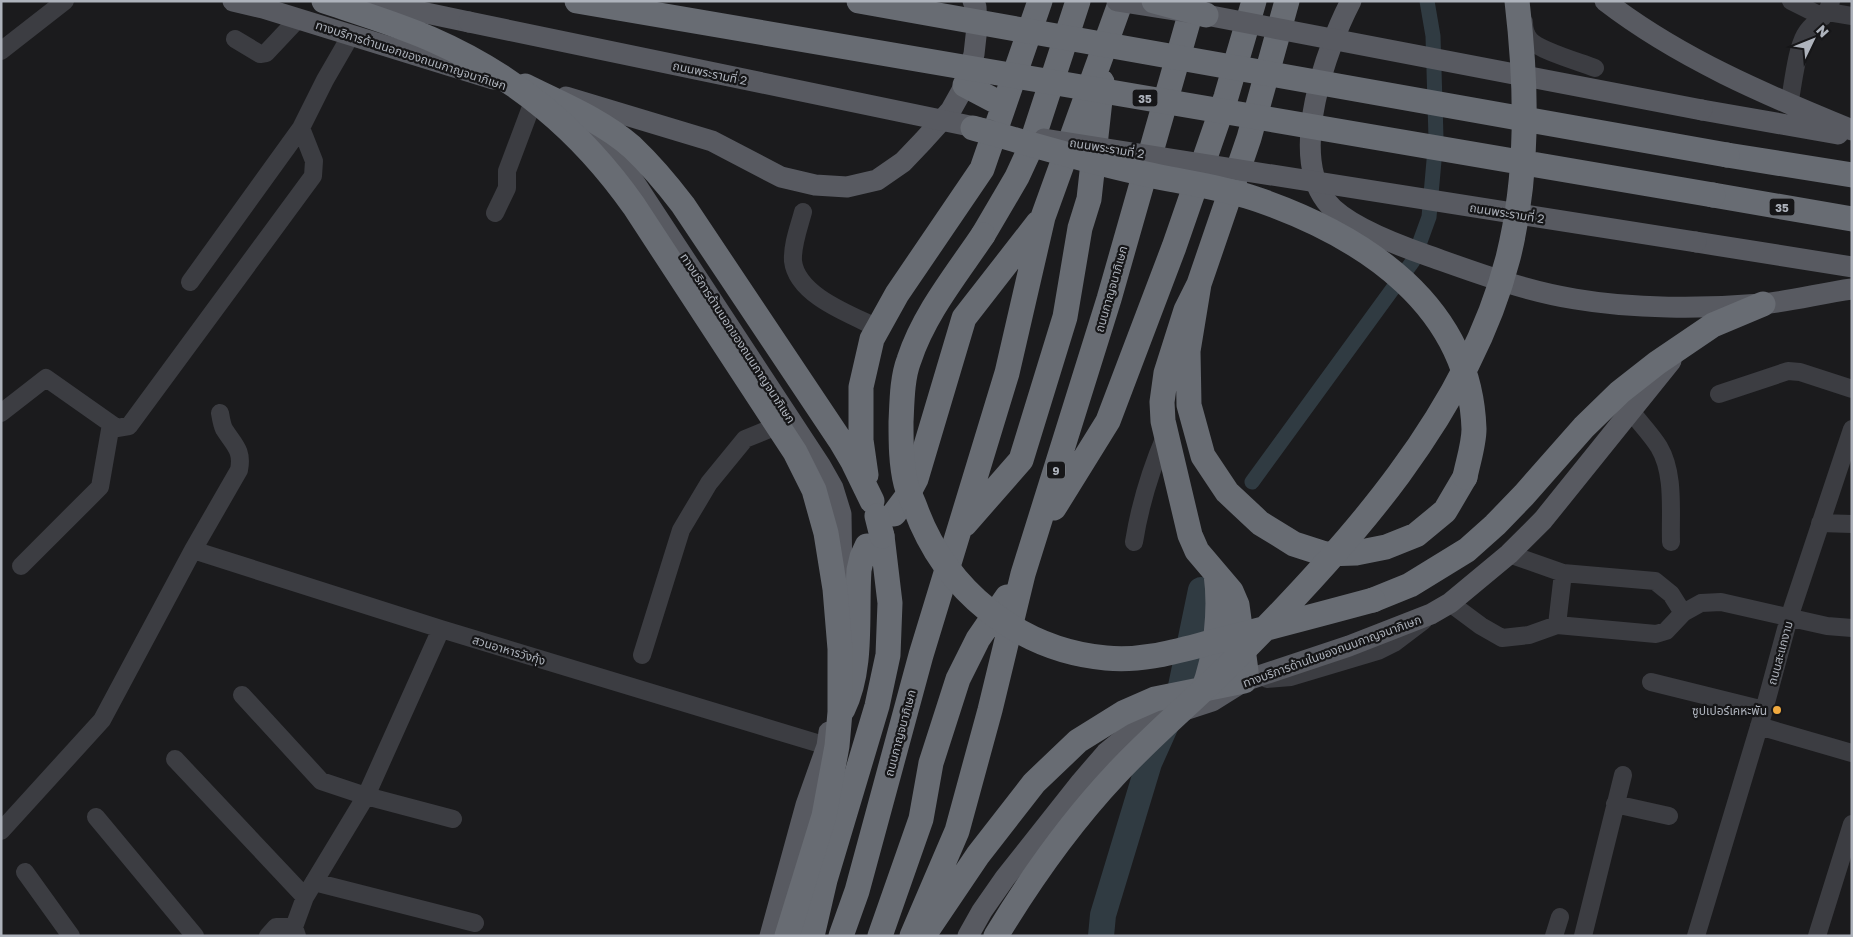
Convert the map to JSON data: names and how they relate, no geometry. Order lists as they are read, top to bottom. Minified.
{"streets":{"highway":["35","ถนนกาญจนาภิเษก","9"],"main road":["ทางบริการด้านนอกของถนนกาญจนาภิเษก","ถนนพระรามที่ 2","ทางบริการด้านในของถนนกาญจนาภิเษก"],"street":["สวนอาหารวังกุ้ง","ถนนสะแกงาม"]},"crossings":[["ทางบริการด้านนอกของถนนกาญจนาภิเษก","สวนอาหารวังกุ้ง"]],"places":["ซูปเปอร์เคหะพัน"],"north":"top right"}
